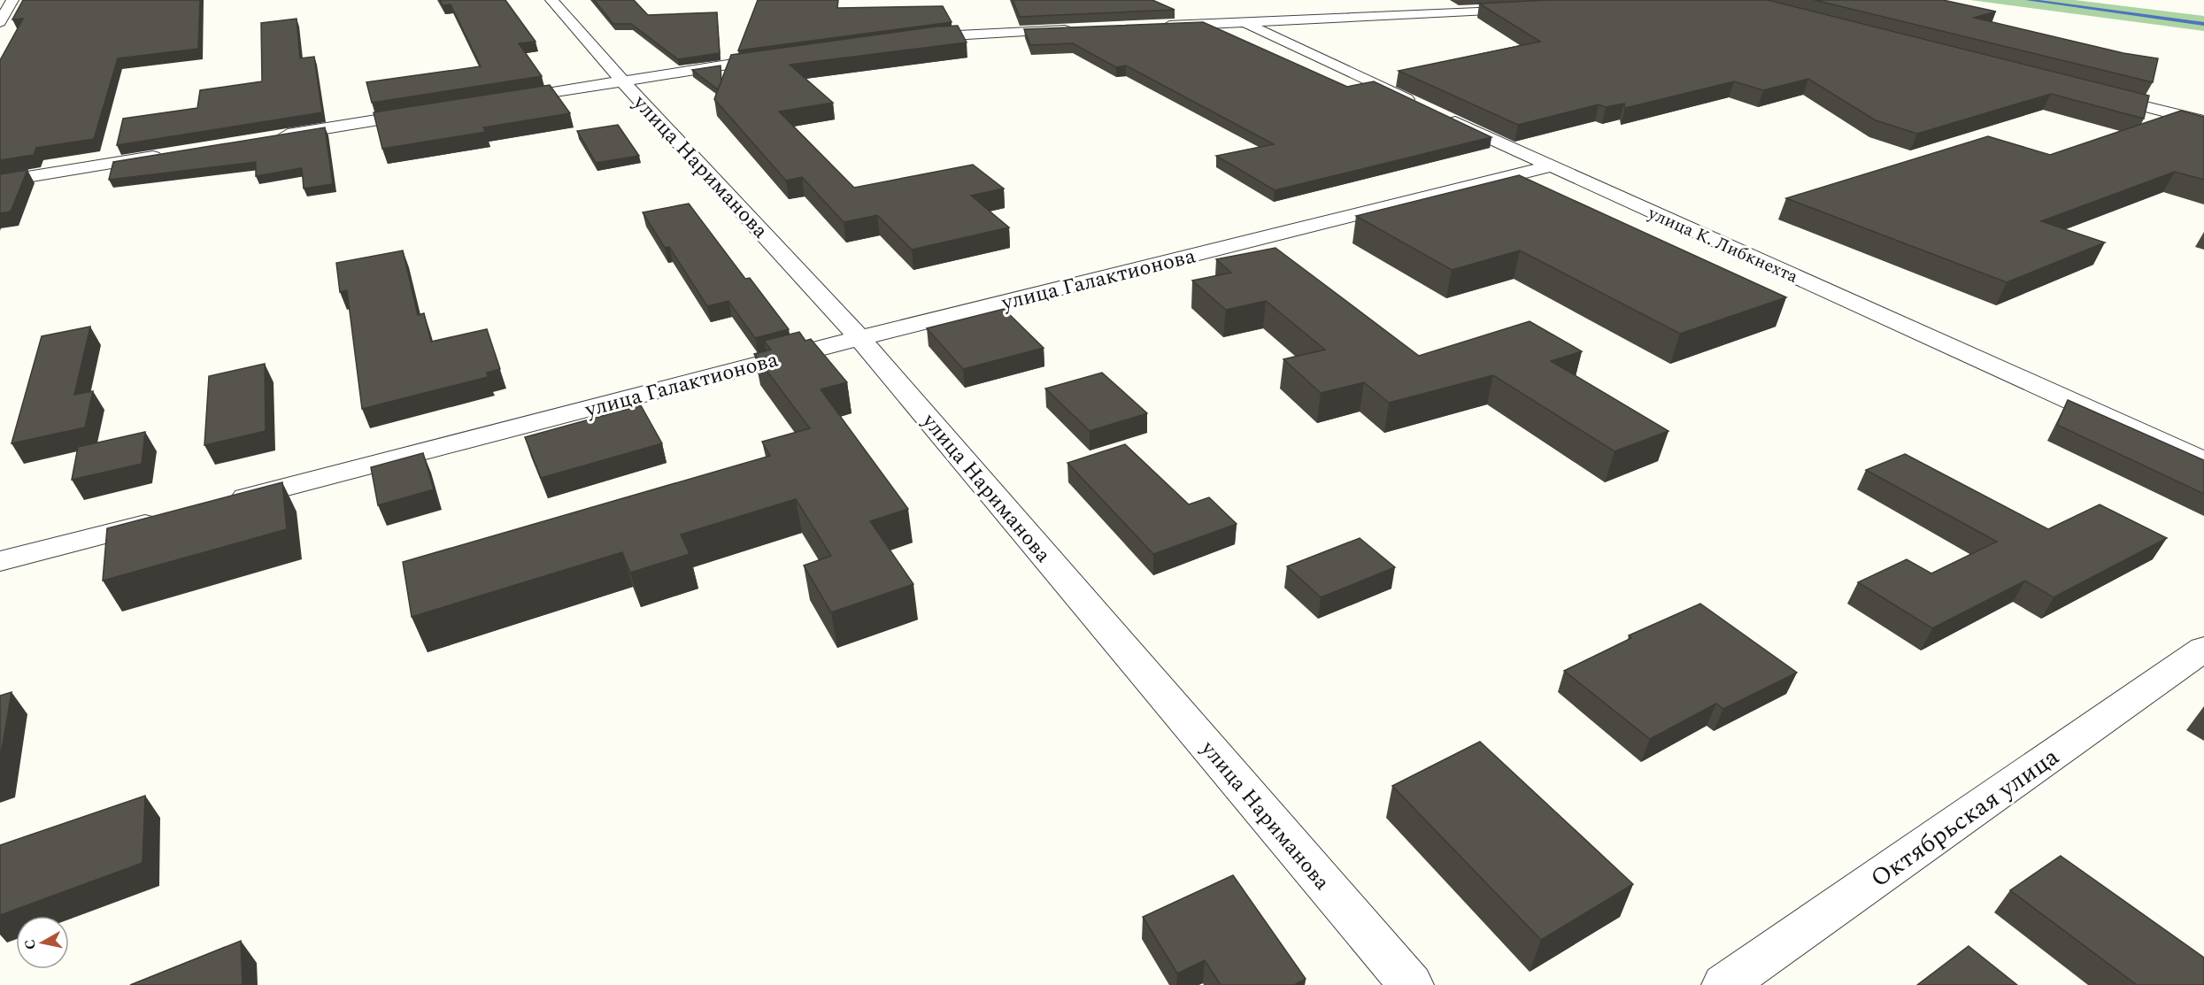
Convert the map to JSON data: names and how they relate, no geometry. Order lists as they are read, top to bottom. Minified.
{"streets":{"street":["улица Нариманова","улица К. Либкнехта","улица Галактионова","Октябрьская улица"]},"crossings":[["улица Нариманова","улица Галактионова"],["улица К. Либкнехта","улица Галактионова"]],"north":"left"}
